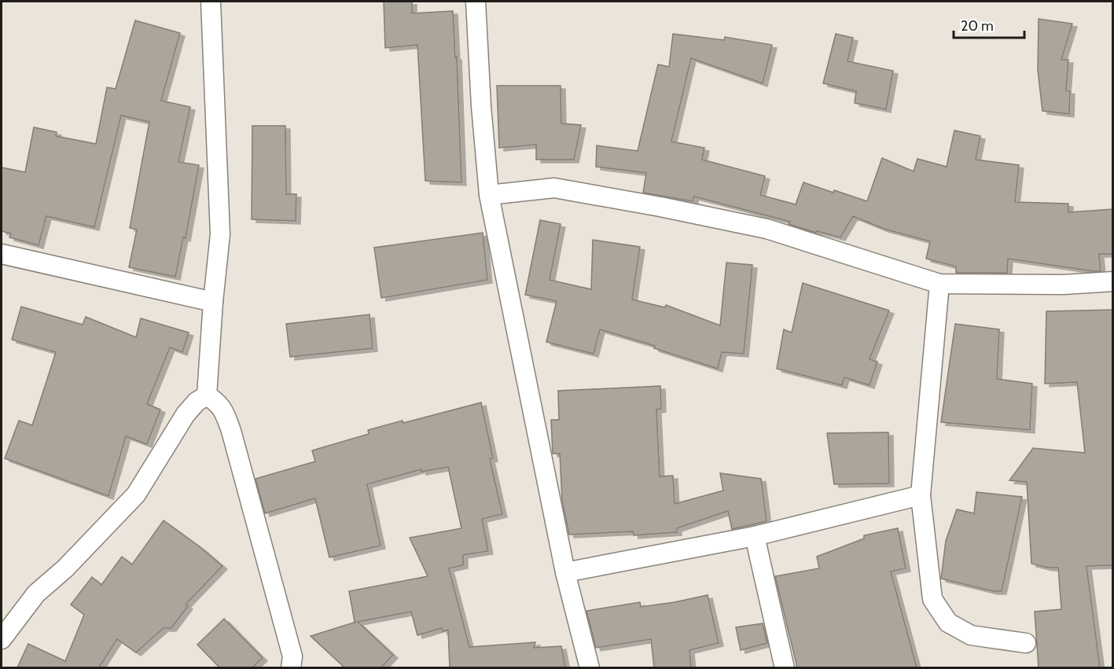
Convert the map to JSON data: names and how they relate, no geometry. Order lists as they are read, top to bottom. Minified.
{"scale_bar":"20 m"}
